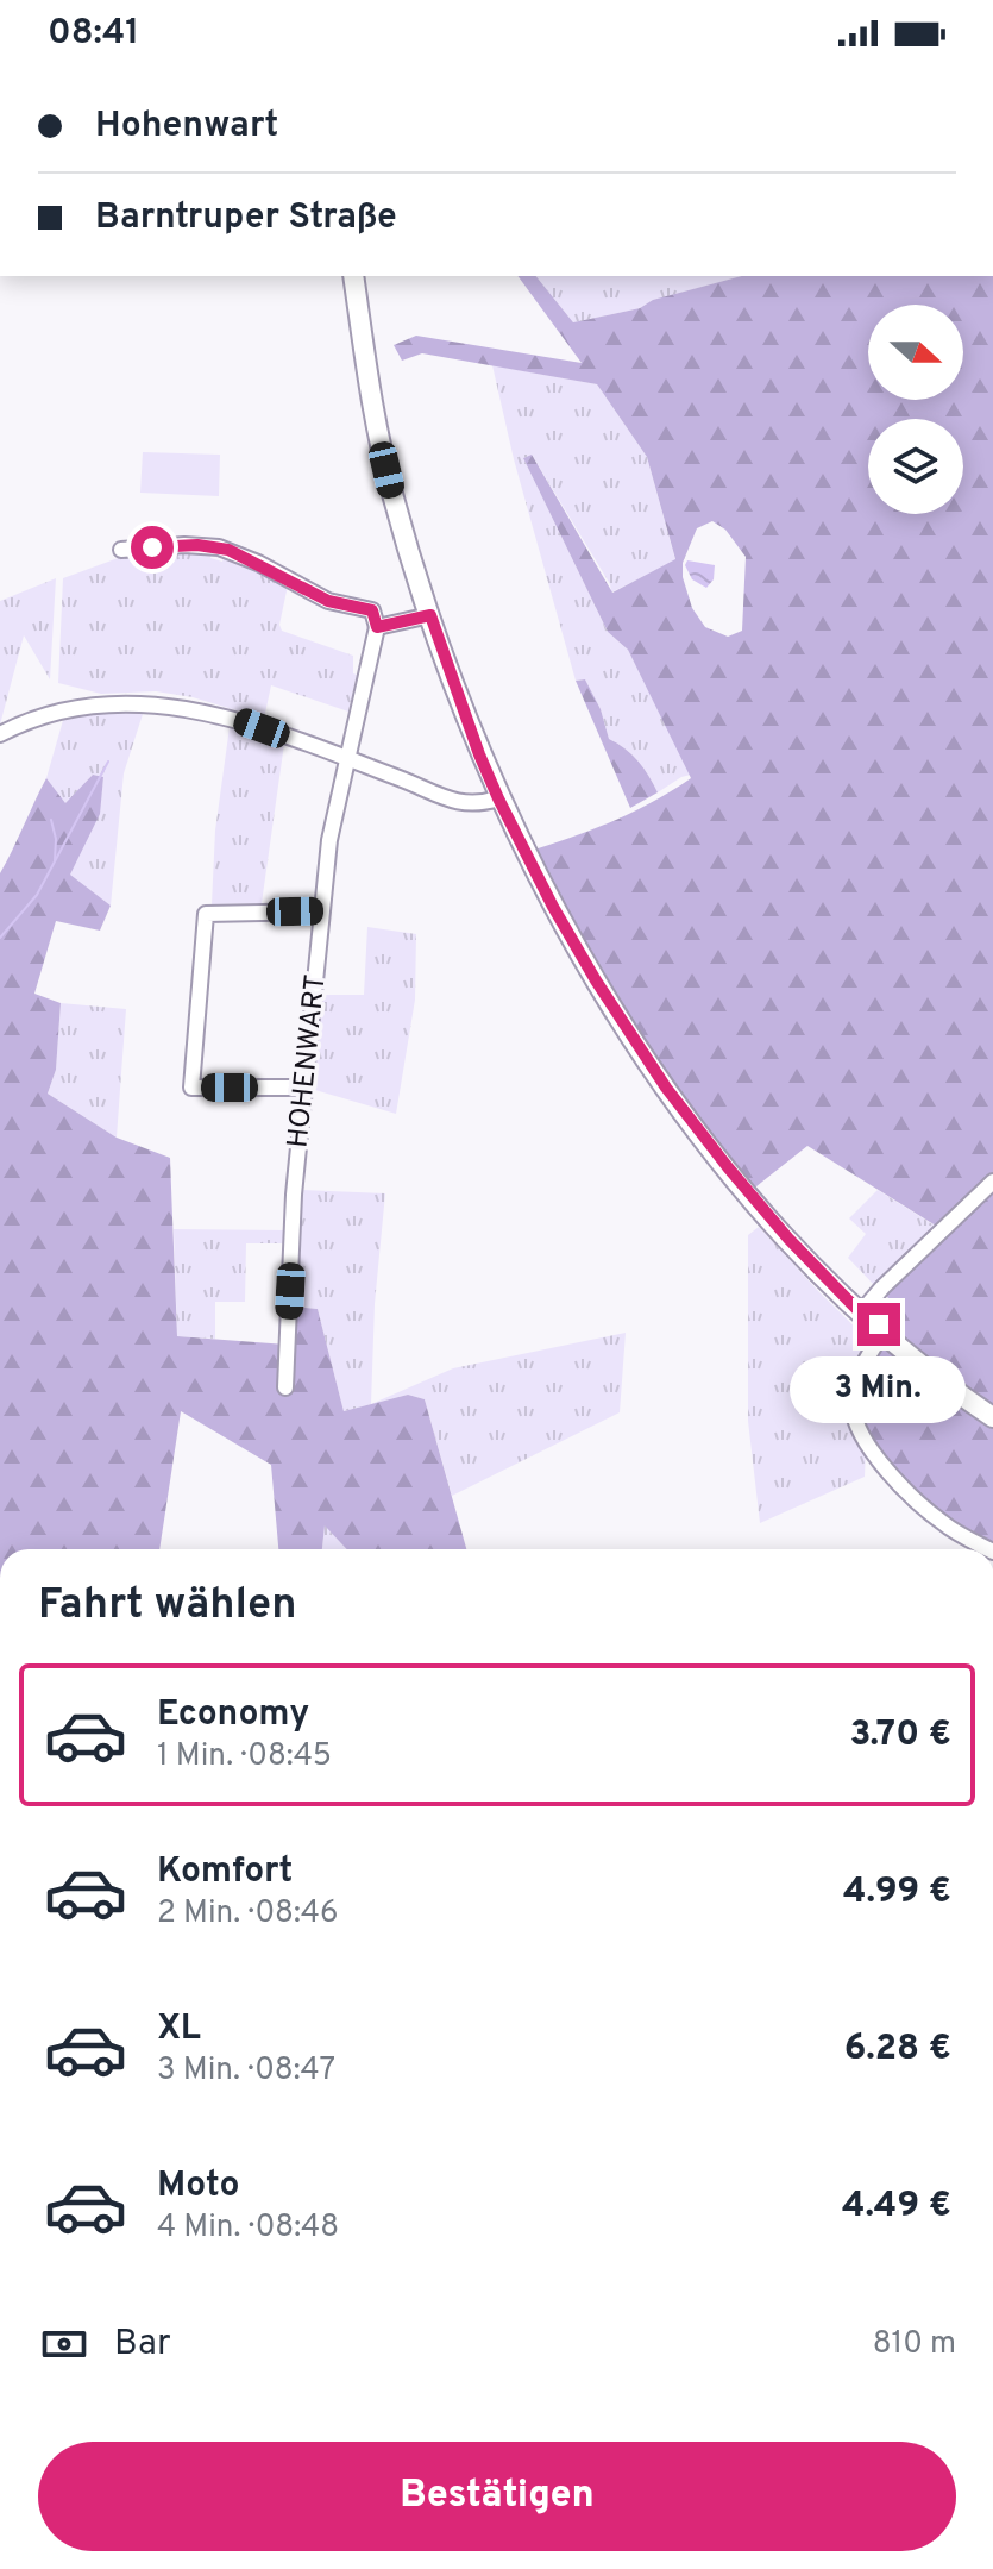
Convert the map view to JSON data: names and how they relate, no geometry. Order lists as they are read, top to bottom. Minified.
{"streets":{"street":["HOHENWART"]},"north":"right","page":{"status":"08:41","banner":["Hohenwart","Barntruper Straße"],"bubble":"3 Min.","heading":"Fahrt wählen","list":[{"name":"Economy","note":"1 Min. · 08:45","value":"3.70 €"},{"name":"Komfort","note":"2 Min. · 08:46","value":"4.99 €"},{"name":"XL","note":"3 Min. · 08:47","value":"6.28 €"},{"name":"Moto","note":"4 Min. · 08:48","value":"4.49 €"}],"pay":["Bar","810 m"],"buttons":"Bestätigen"}}
